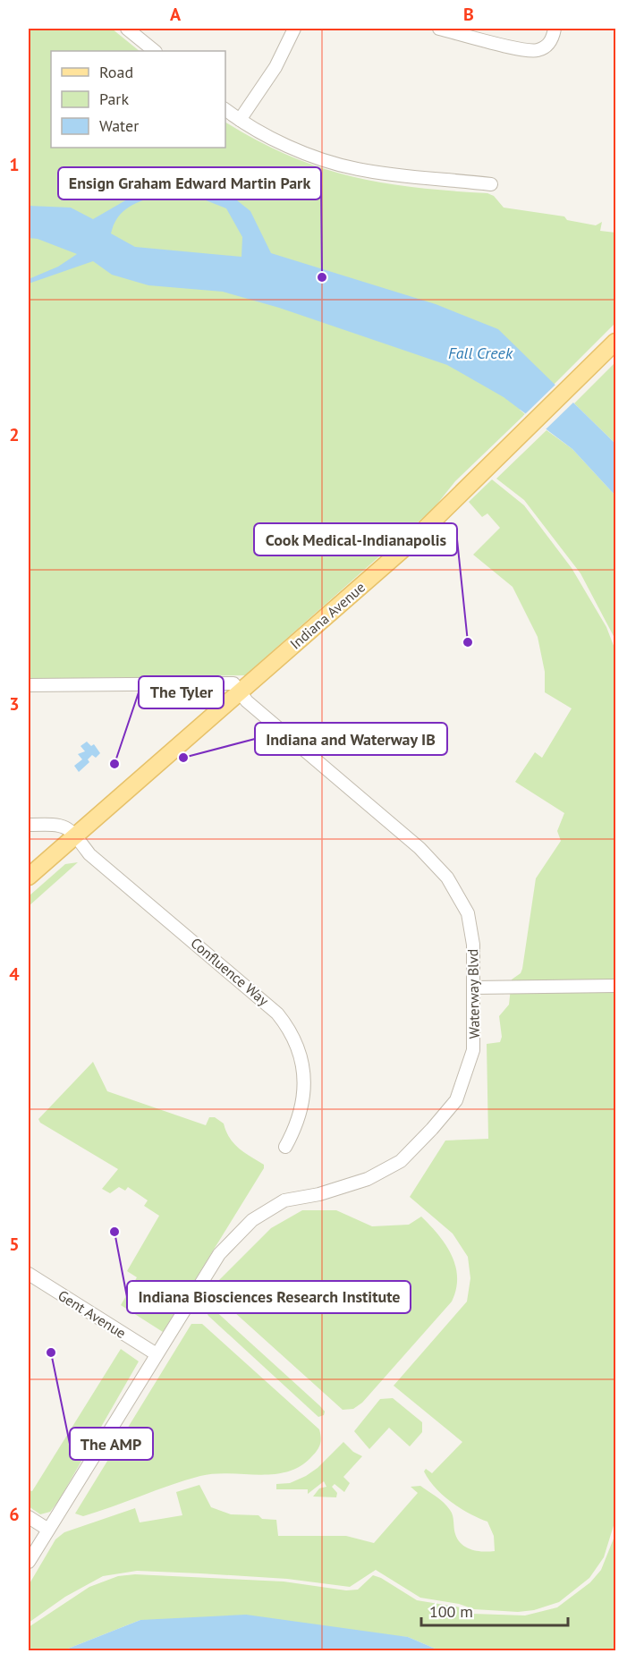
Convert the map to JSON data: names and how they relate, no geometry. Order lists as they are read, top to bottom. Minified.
{"streets":{"main road":["Indiana Avenue"],"street":["Confluence Way","Waterway Blvd","Gent Avenue"]},"crossings":[["Indiana Avenue","Confluence Way"],["Indiana Avenue","Waterway Blvd"],["Waterway Blvd","Gent Avenue"]],"water":["Fall Creek"],"places":["Ensign Graham Edward Martin Park","Cook Medical-Indianapolis","Indiana and Waterway IB","The Tyler","Indiana Biosciences Research Institute","The AMP"],"legend":["Road","Park","Water"],"scale_bar":"100 m","grid":{"columns":["A","B"],"rows":["1","2","3","4","5","6"]}}
